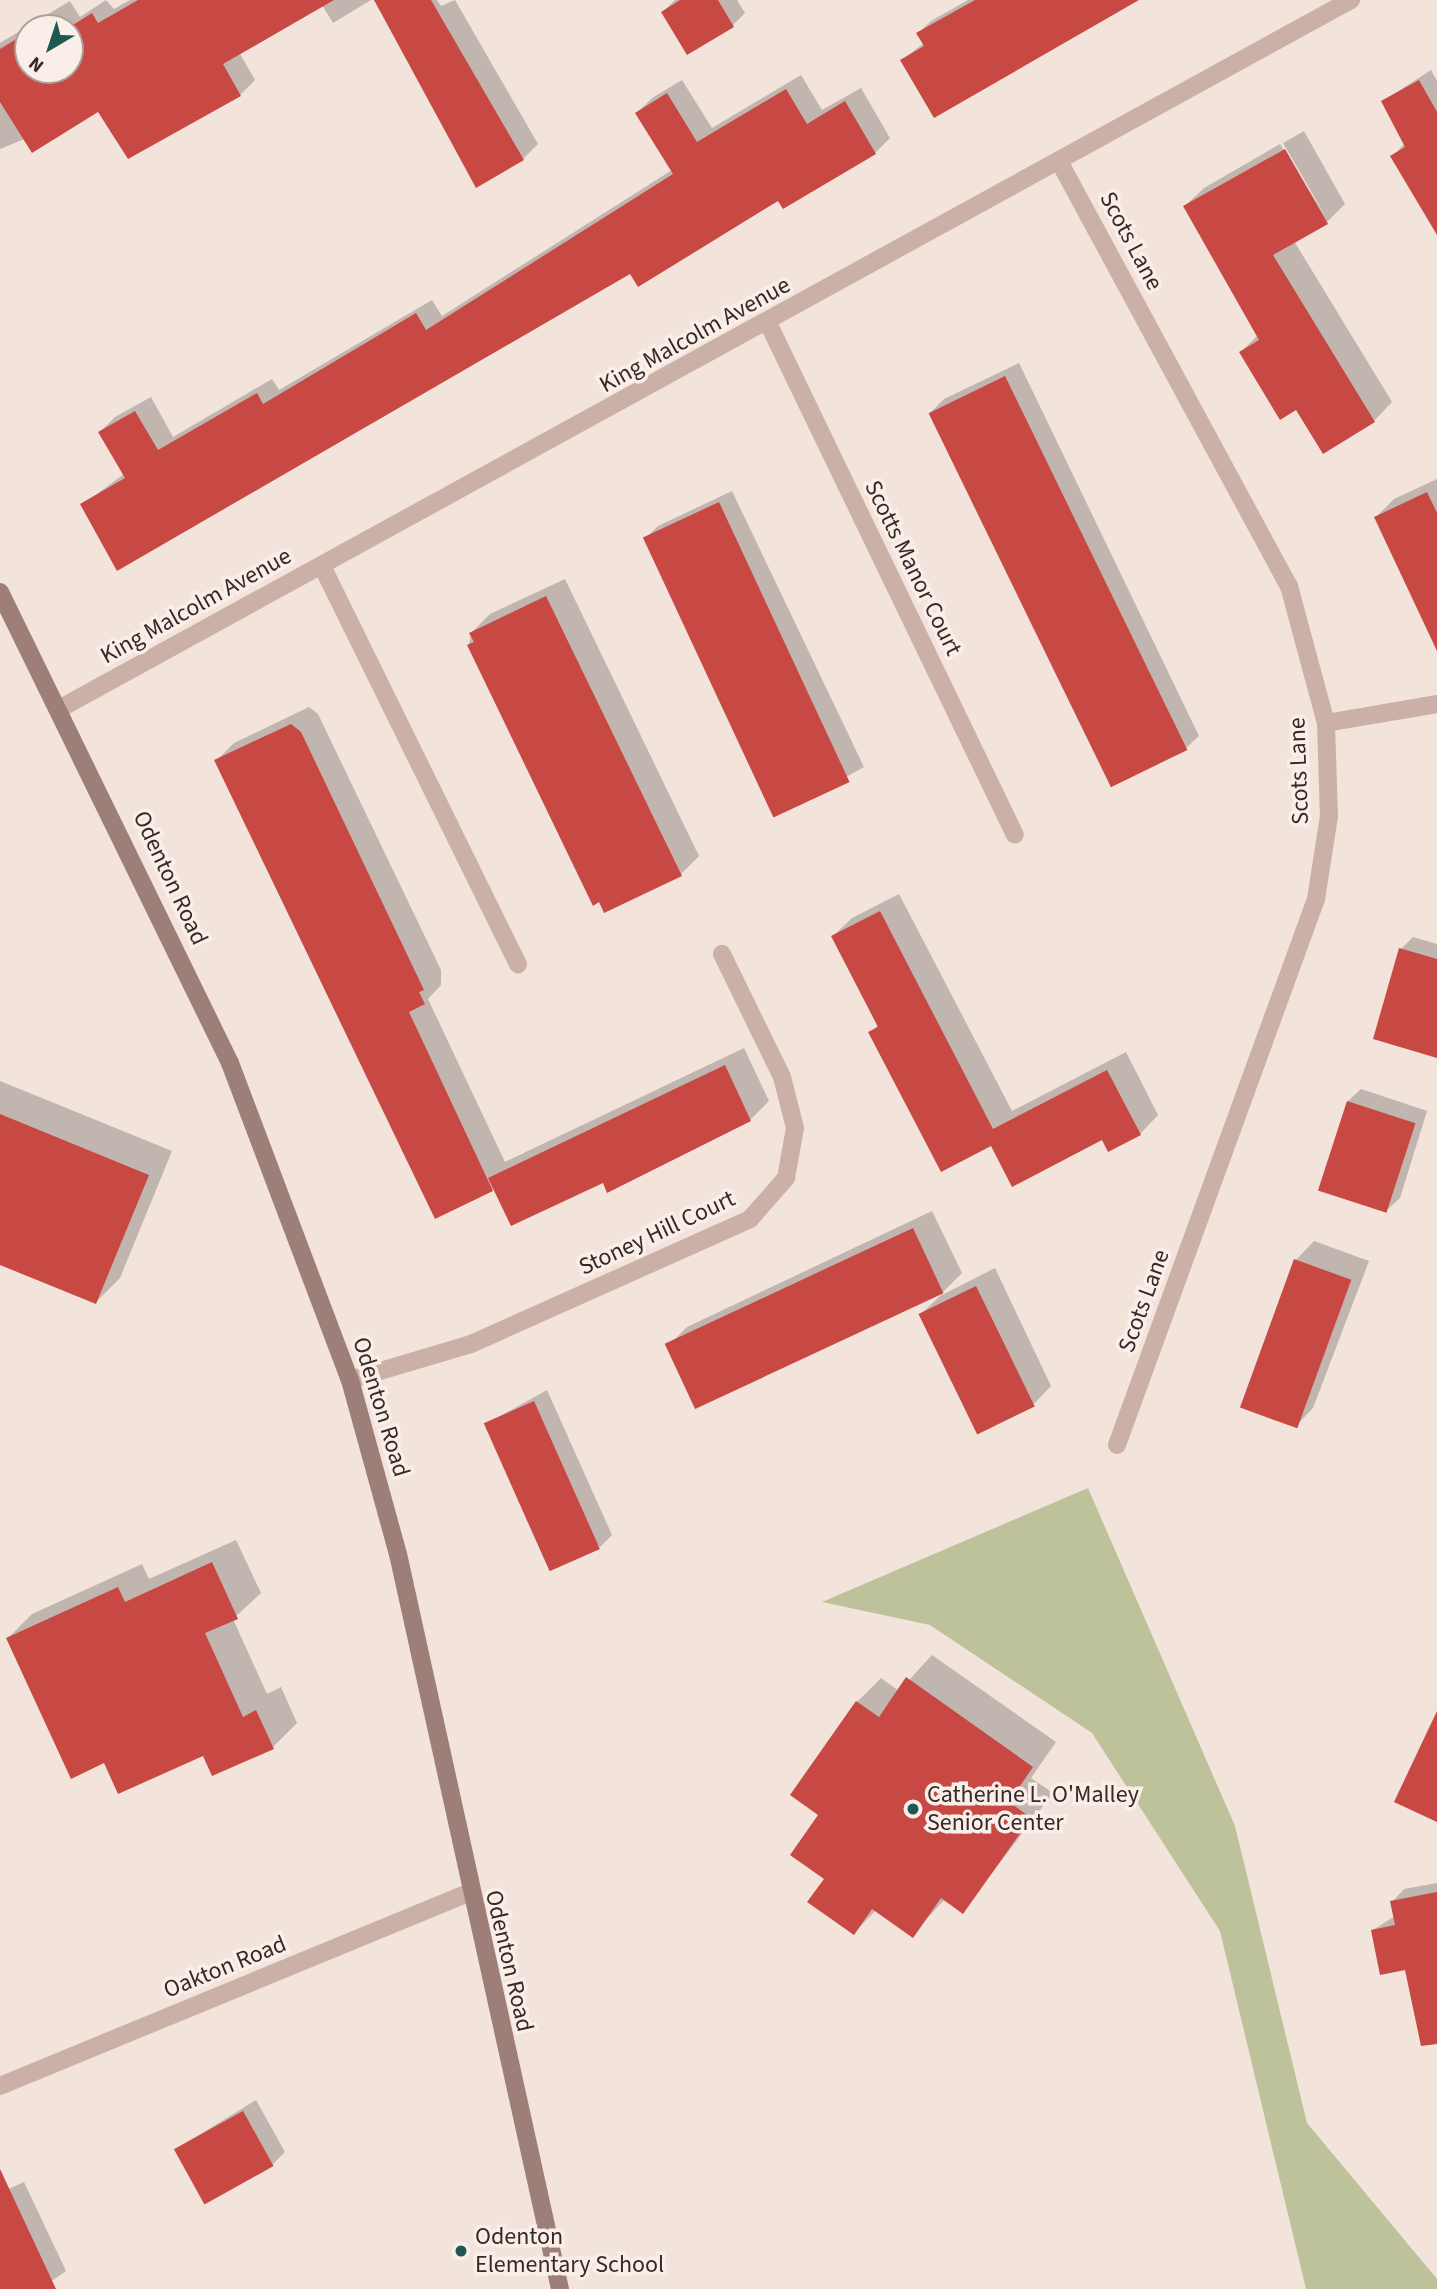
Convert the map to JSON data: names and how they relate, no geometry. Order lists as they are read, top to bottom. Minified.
{"streets":{"street":["Scots Lane","King Malcolm Avenue","Scotts Manor Court","Odenton Road","Stoney Hill Court","Oakton Road"]},"crossings":[["Scots Lane","King Malcolm Avenue"],["King Malcolm Avenue","Scotts Manor Court"],["King Malcolm Avenue","Odenton Road"],["Odenton Road","Stoney Hill Court"],["Odenton Road","Oakton Road"]],"places":["Catherine L. O'Malley Senior Center","Odenton Elementary School"],"north":"bottom left"}
